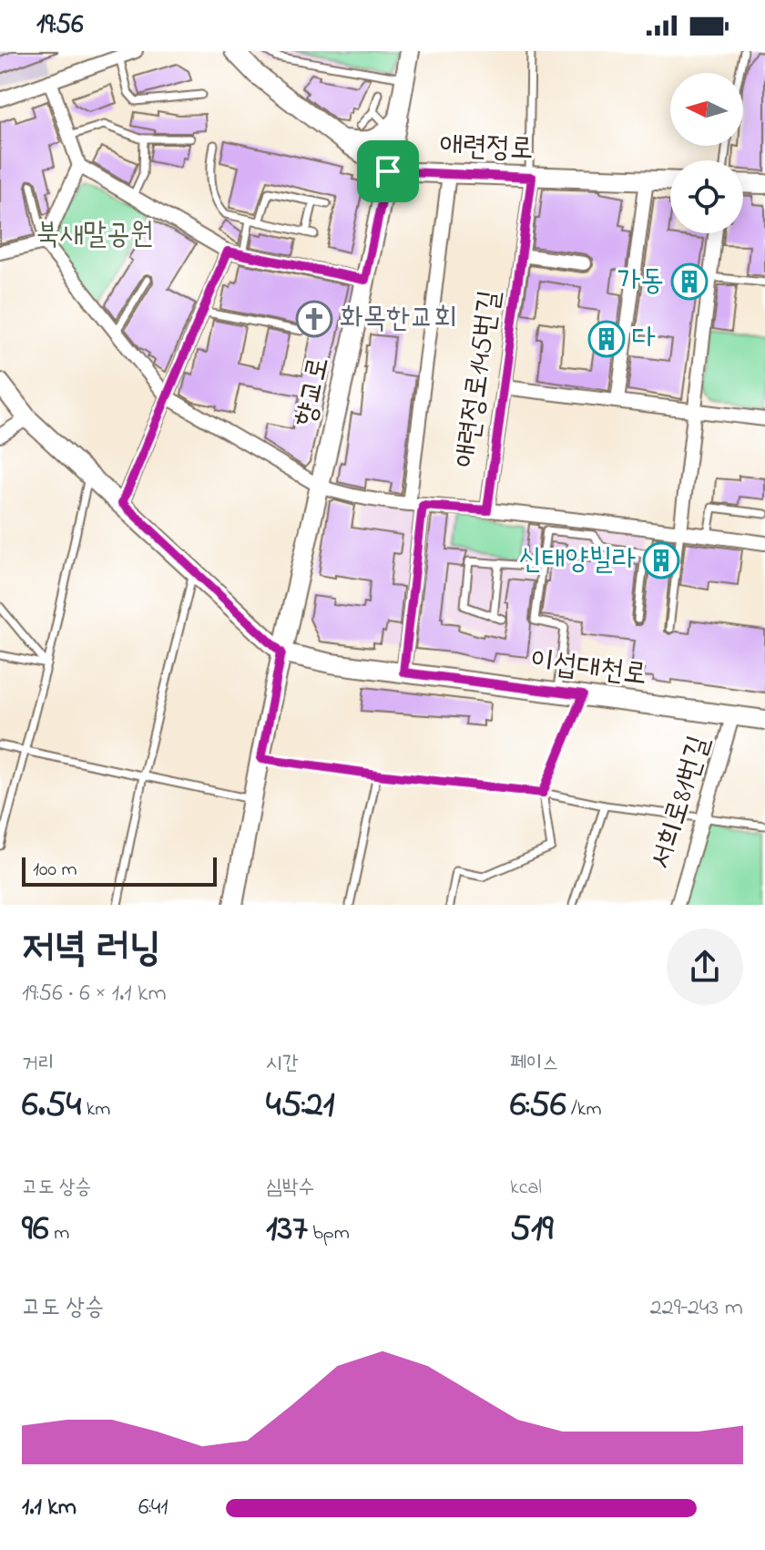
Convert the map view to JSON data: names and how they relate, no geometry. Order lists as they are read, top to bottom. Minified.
{"streets":{"street":["애련정로","애련정로145번길","향교로","이섭대천로","서희로81번길"]},"crossings":[["애련정로","애련정로145번길"],["애련정로","향교로"],["향교로","이섭대천로"],["이섭대천로","서희로81번길"]],"parks":["북새말공원"],"places":{"building":["가동","다","신태양빌라"],"church":["화목한교회"]},"scale_bar":"100 m","north":"left","page":{"status":"19:56","scale":"100 m","heading":["저녁 러닝","19:56 · 6 × 1.1 km"],"stats":[["거리","6.54 km"],["시간","45:21"],["페이스","6:56 /km"],["고도 상승","96 m"],["심박수","137 bpm"],["kcal","519"]],"chart":["고도 상승","229–243 m"],"list":[{"name":"1.1 km","note":"6:41"}]}}
